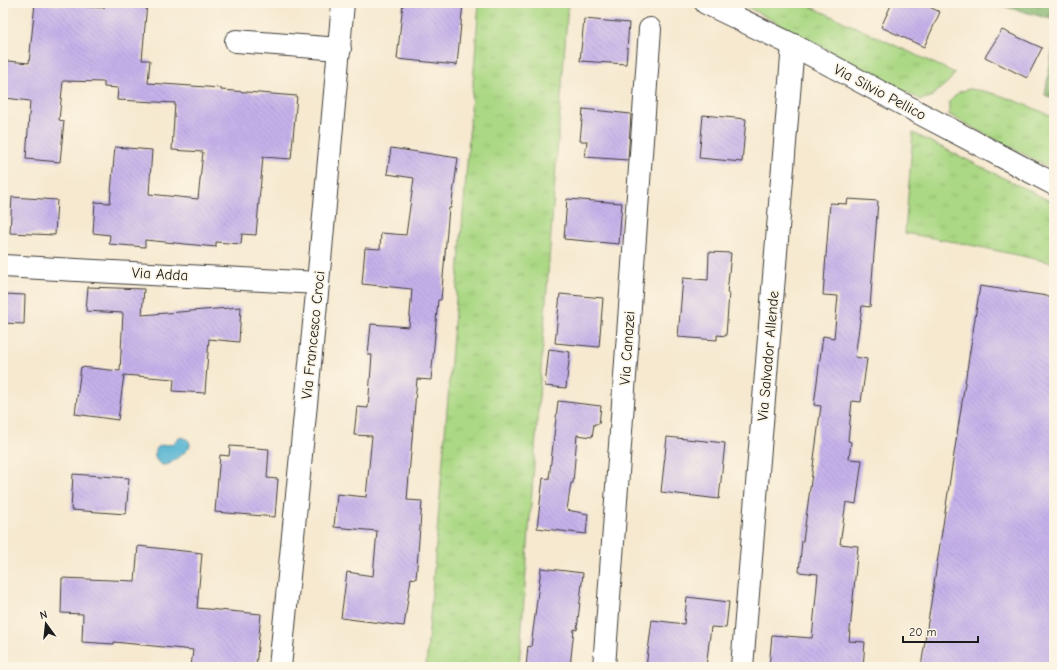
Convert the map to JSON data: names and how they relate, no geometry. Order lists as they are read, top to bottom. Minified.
{"streets":{"street":["Via Silvio Pellico","Via Adda","Via Francesco Croci","Via Canazei","Via Salvador Allende"]},"crossings":[["Via Silvio Pellico","Via Salvador Allende"],["Via Adda","Via Francesco Croci"]],"scale_bar":"20 m","north":"top"}
